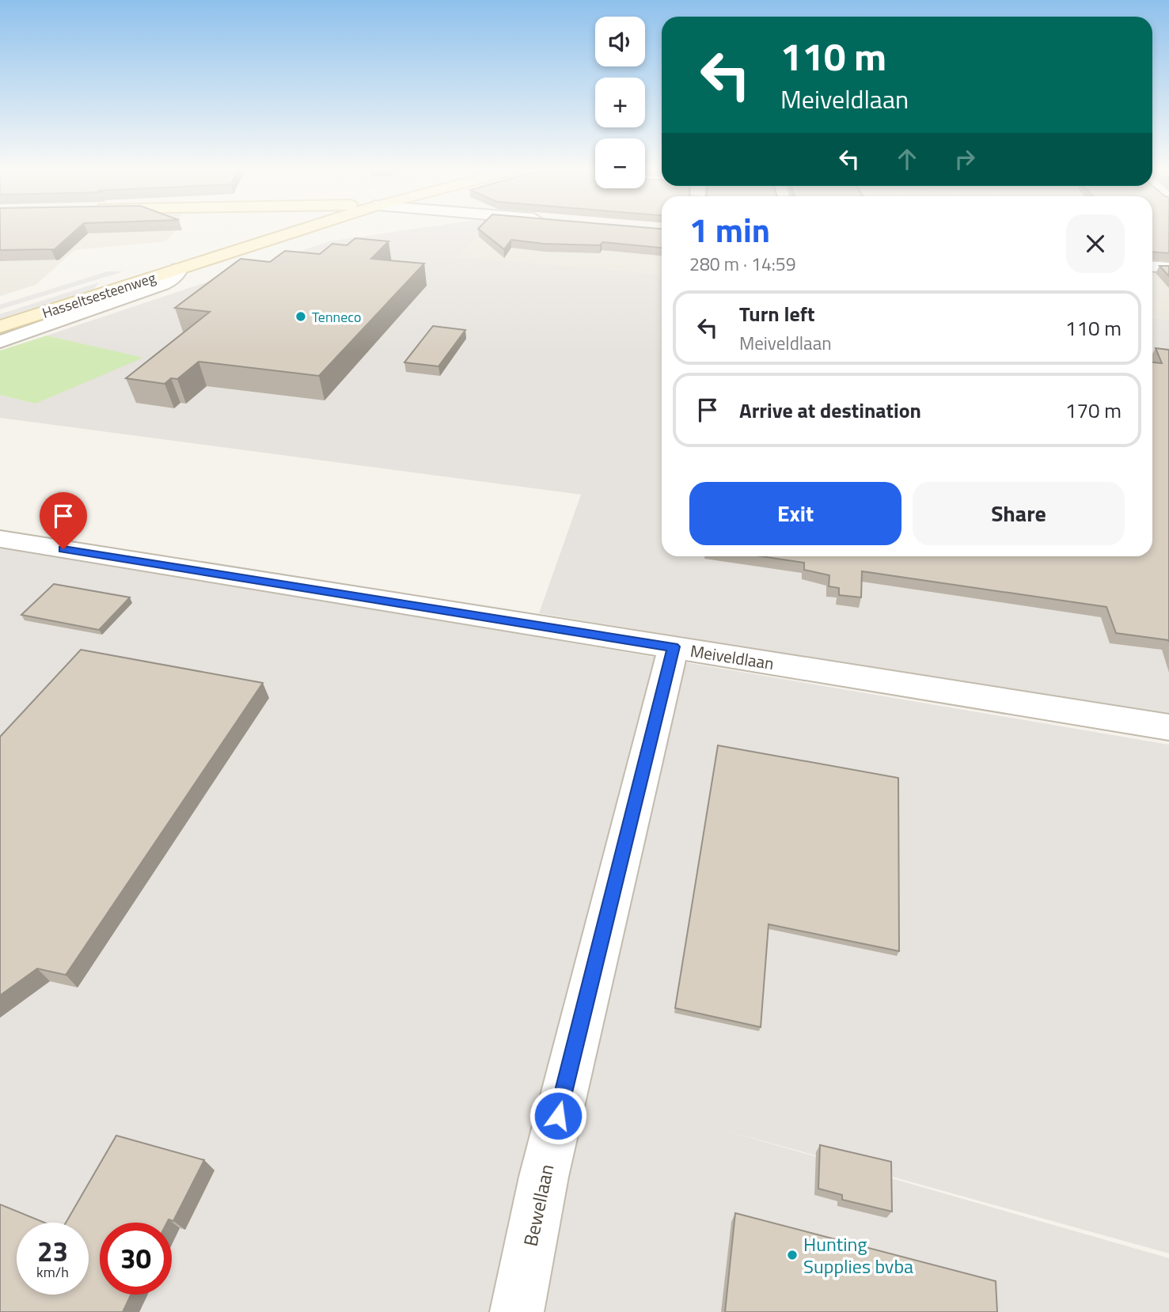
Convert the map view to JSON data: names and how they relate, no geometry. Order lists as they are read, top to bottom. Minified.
{"streets":{"main road":["Hasseltsesteenweg"],"street":["Meiveldlaan","Bewellaan"]},"crossings":[["Meiveldlaan","Bewellaan"]],"places":["Tenneco","Hunting Supplies bvba"],"page":{"map_buttons":["+","−"],"turn":["110 m","Meiveldlaan"],"heading":["1 min","280 m · 14:59"],"list":[{"name":"Turn left","note":"Meiveldlaan","value":"110 m"},{"name":"Arrive at destination","value":"170 m"}],"buttons":["Exit","Share"],"speed":"23 km/h","limit":"30"}}
